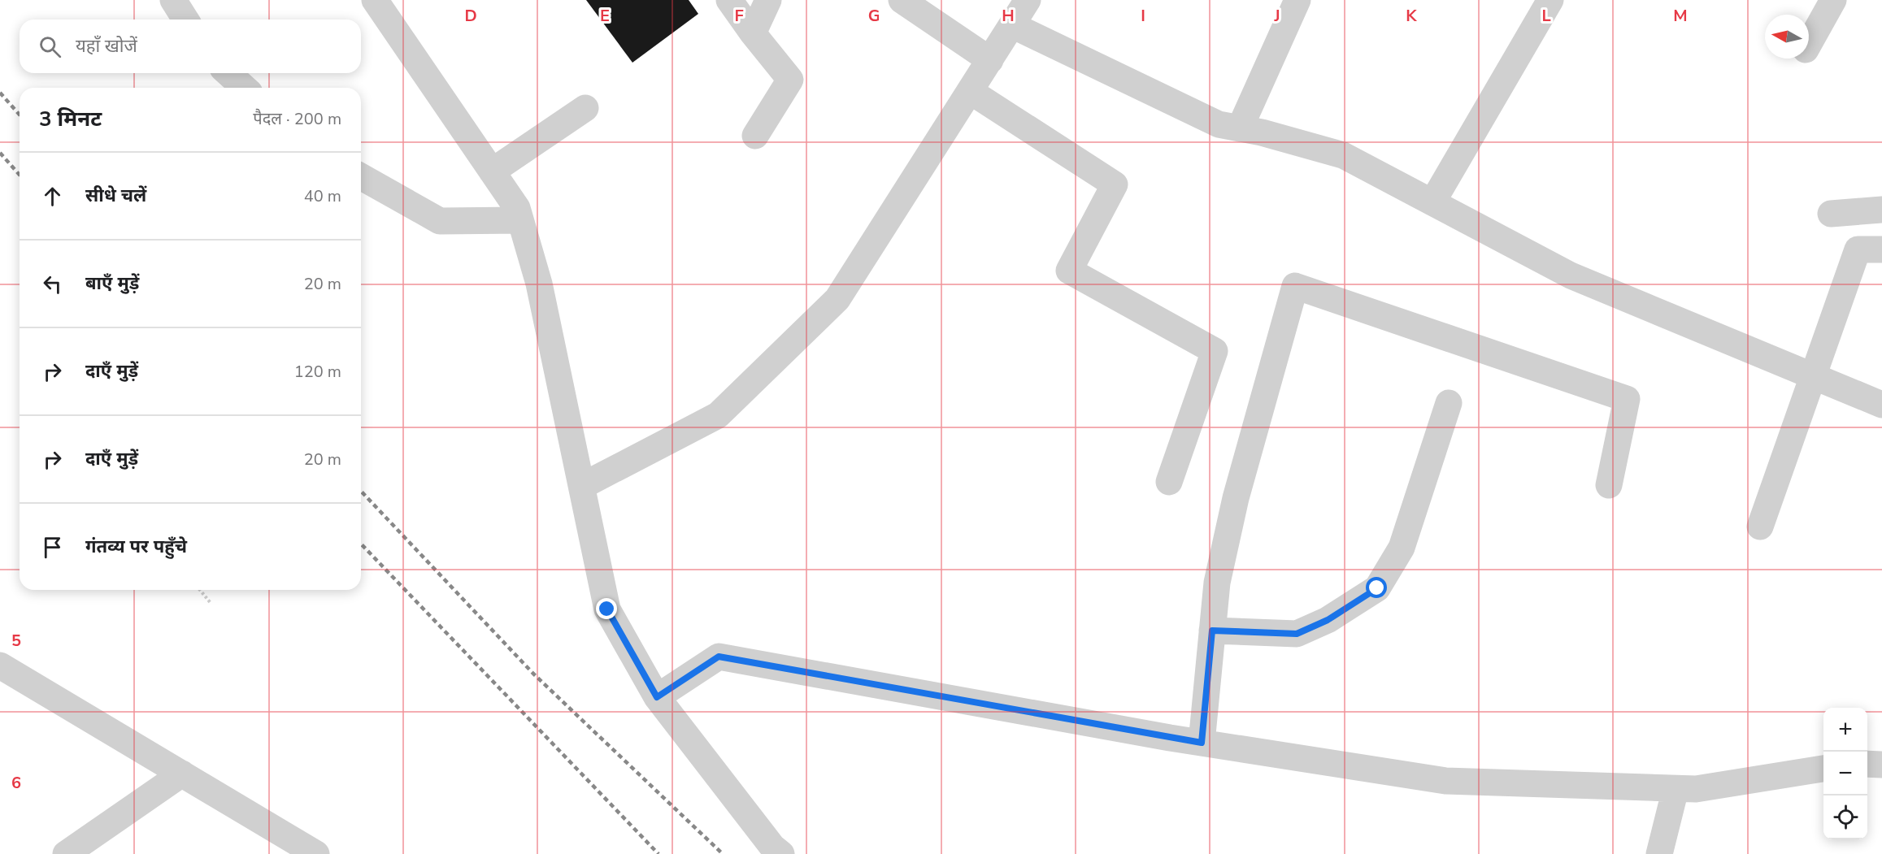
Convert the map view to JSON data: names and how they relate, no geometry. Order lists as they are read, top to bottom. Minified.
{"north":"left","page":{"search":"यहाँ खोजें","heading":["3 मिनट","पैदल · 200 m"],"list":[["सीधे चलें","40 m"],["बाएँ मुड़ें","20 m"],["दाएँ मुड़ें","120 m"],["दाएँ मुड़ें","20 m"],"गंतव्य पर पहुँचे"],"map_buttons":["+","−"]},"grid":{"columns":["D","E","F","G","H","I","J","K","L","M"],"rows":["5","6"]}}
